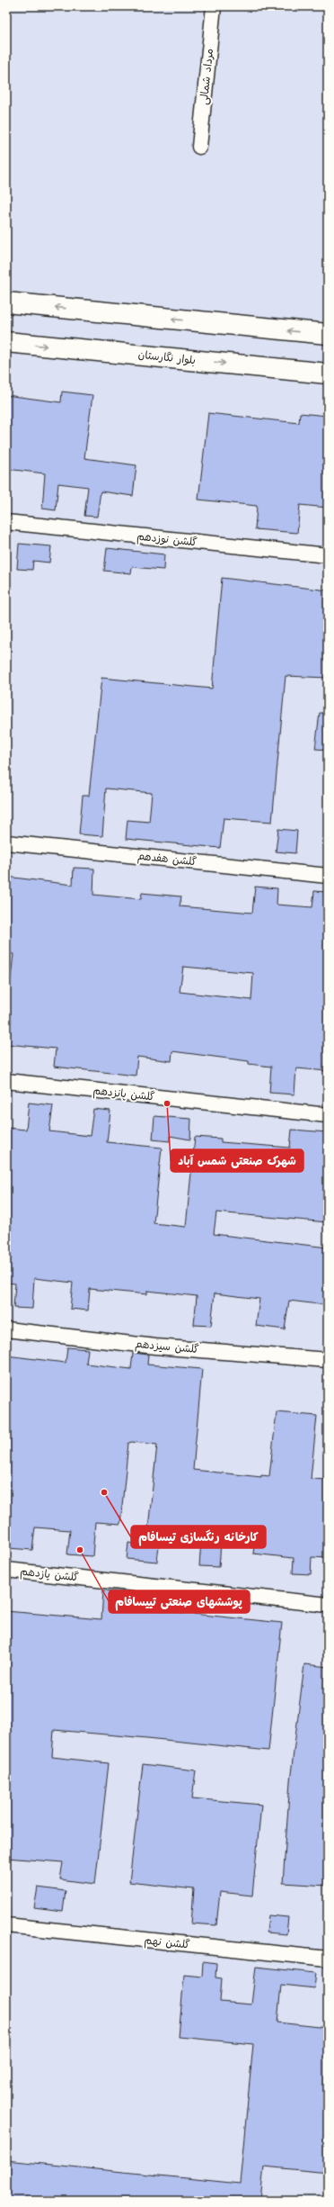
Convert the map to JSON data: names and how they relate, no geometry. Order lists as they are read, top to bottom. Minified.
{"streets":{"street":["مرداد شمالی","بلوار نگارستان","گلشن نوزدهم","گلشن هفدهم","گلشن پانزدهم","گلشن سیزدهم","گلشن یازدهم","گلشن نهم"]},"places":["شهرک صنعتی شمس آباد","کارخانه رنگسازی تیسافام","پوششهای صنعتی تییسافام"]}
